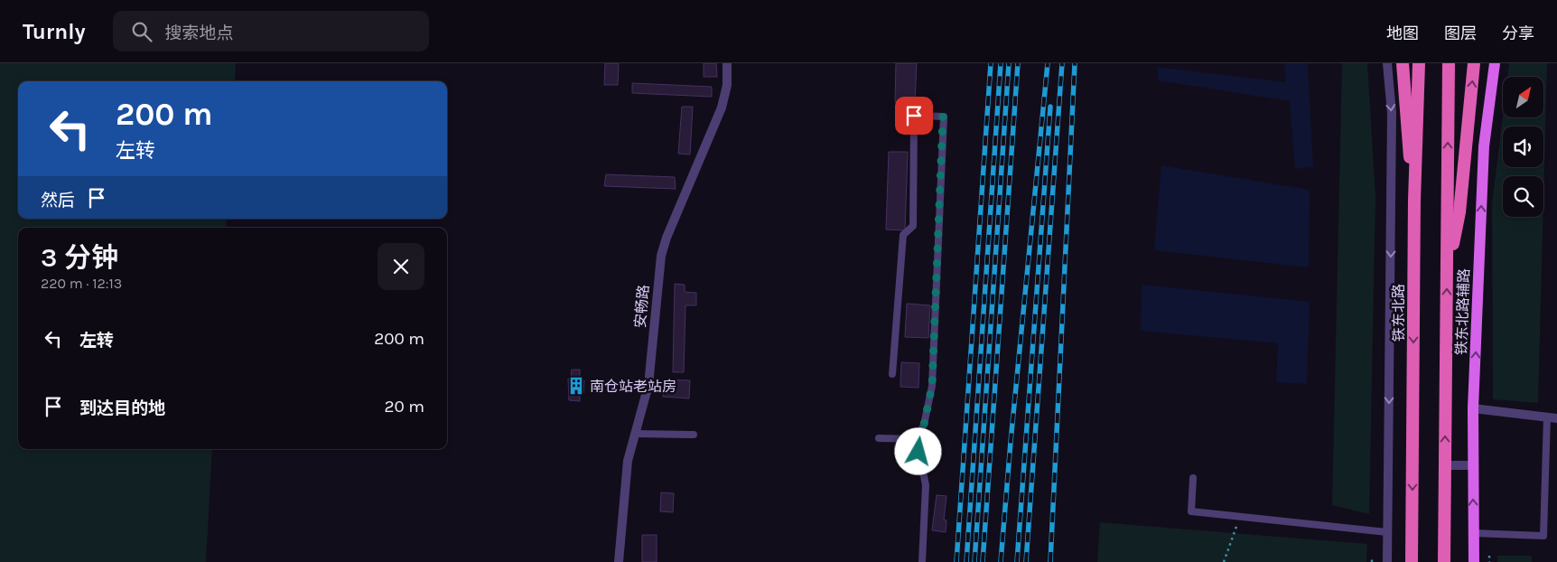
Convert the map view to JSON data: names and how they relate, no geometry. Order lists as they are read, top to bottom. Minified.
{"streets":{"highway":["铁东北路"],"main road":["铁东北路辅路"],"street":["安畅路"]},"one_way":["铁东北路辅路"],"places":{"building":["南仓站老站房"]},"north":"top right","page":{"header":"Turnly","search":"搜索地点","nav":["地图","图层","分享"],"turn":["200 m","左转"],"then":"然后","heading":["3 分钟","220 m · 12:13"],"list":[{"name":"左转","value":"200 m"},{"name":"到达目的地","value":"20 m"}]}}
